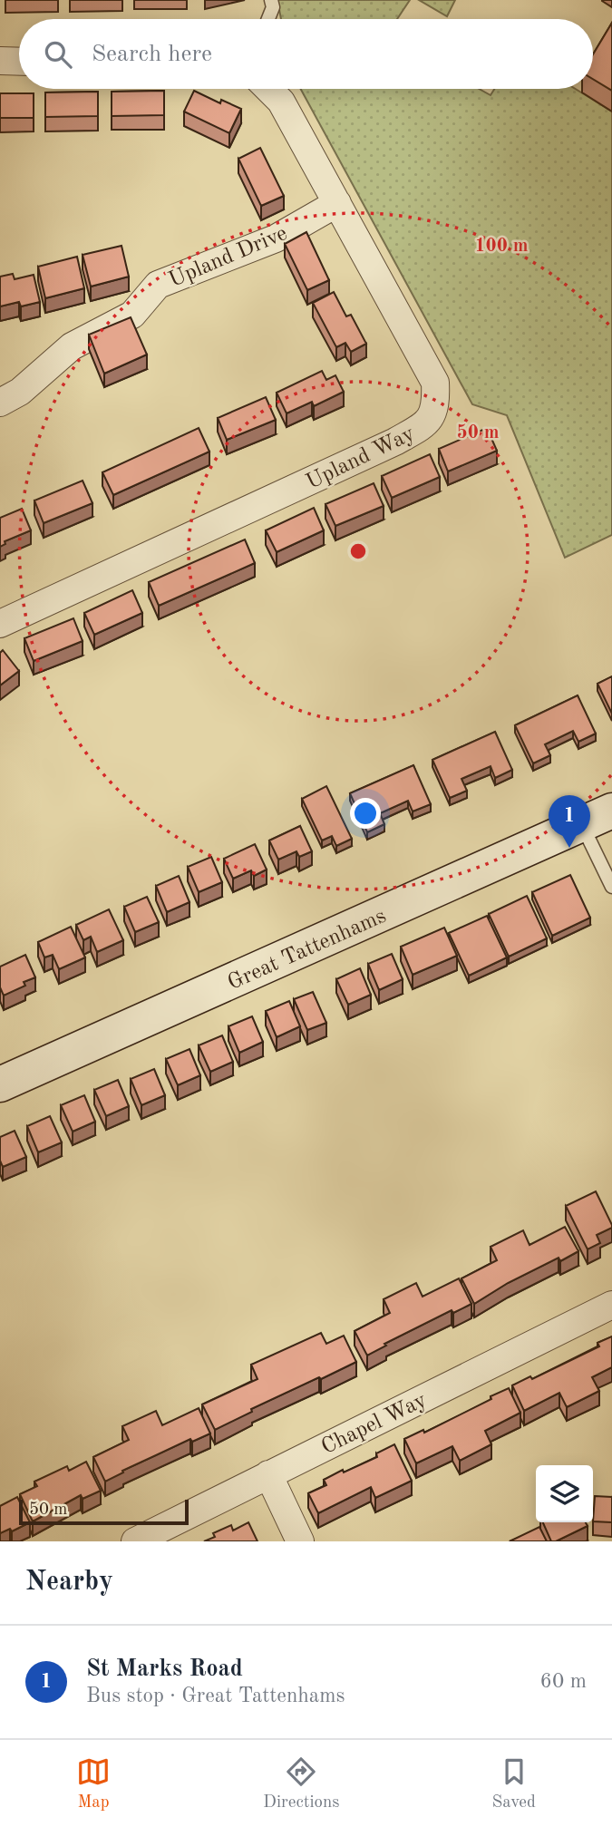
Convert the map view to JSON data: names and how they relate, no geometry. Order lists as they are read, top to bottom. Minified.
{"streets":{"main road":["Great Tattenhams"],"street":["Upland Drive","Upland Way","Chapel Way"]},"crossings":[["Upland Drive","Upland Way"]],"scale_bar":"50 m","page":{"search":"Search here","pins":"1","scale":"50 m","heading":"Nearby","list":[{"mark":"1","name":"St Marks Road","note":"Bus stop · Great Tattenhams","value":"60 m"}],"nav":["Map","Directions","Saved"]},"rings":["100 m","50 m"]}
